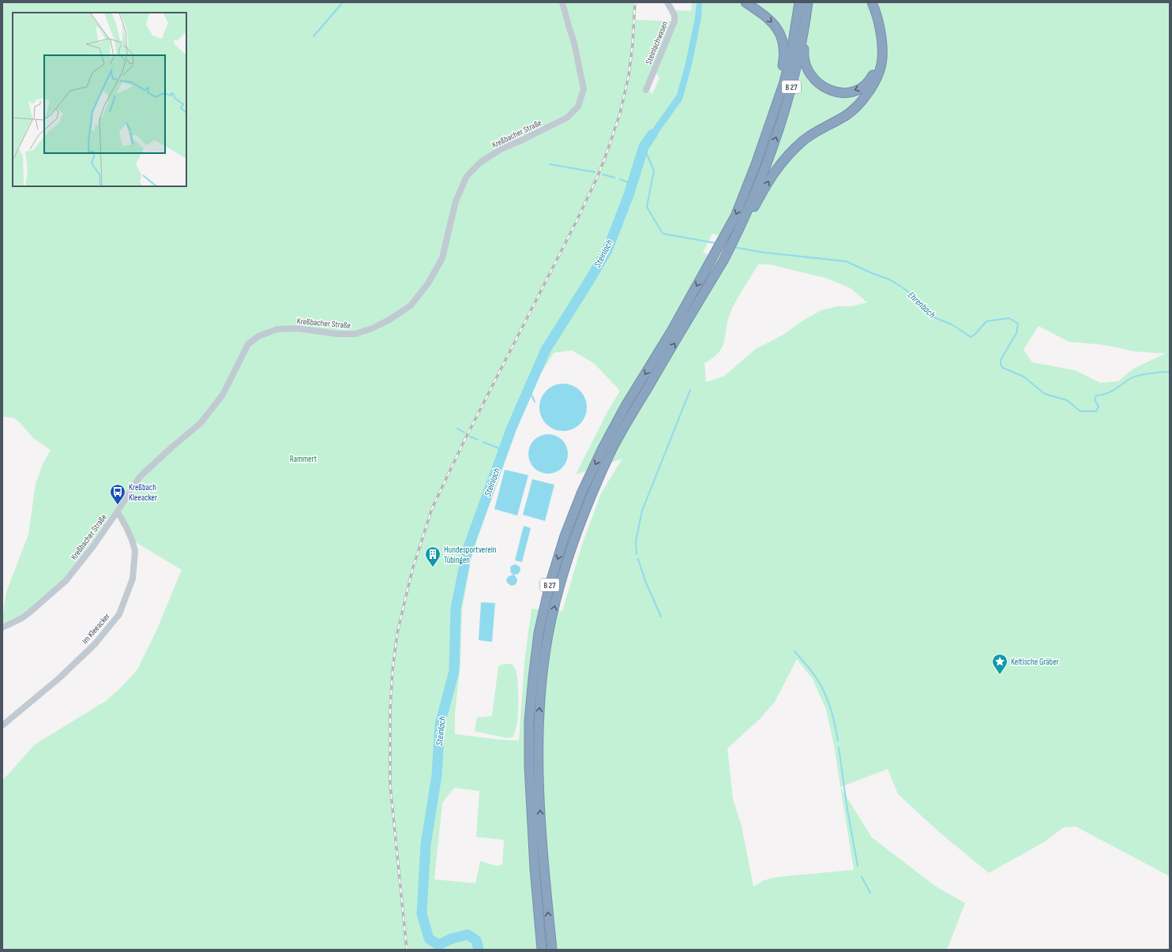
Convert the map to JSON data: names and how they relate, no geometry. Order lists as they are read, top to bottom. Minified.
{"streets":{"highway":["B 27"],"street":["Steinlachwasen","Kreßbacher Straße","Im Kleeacker"]},"crossings":[["Kreßbacher Straße","Im Kleeacker"]],"water":["Steinlach","Ehrenbach"],"parks":["Rammert"],"places":{"bus stop":["Kreßbach Kleeacker"],"building":["Hundesportverein Tübingen"],"place":["Keltische Gräber"]}}
